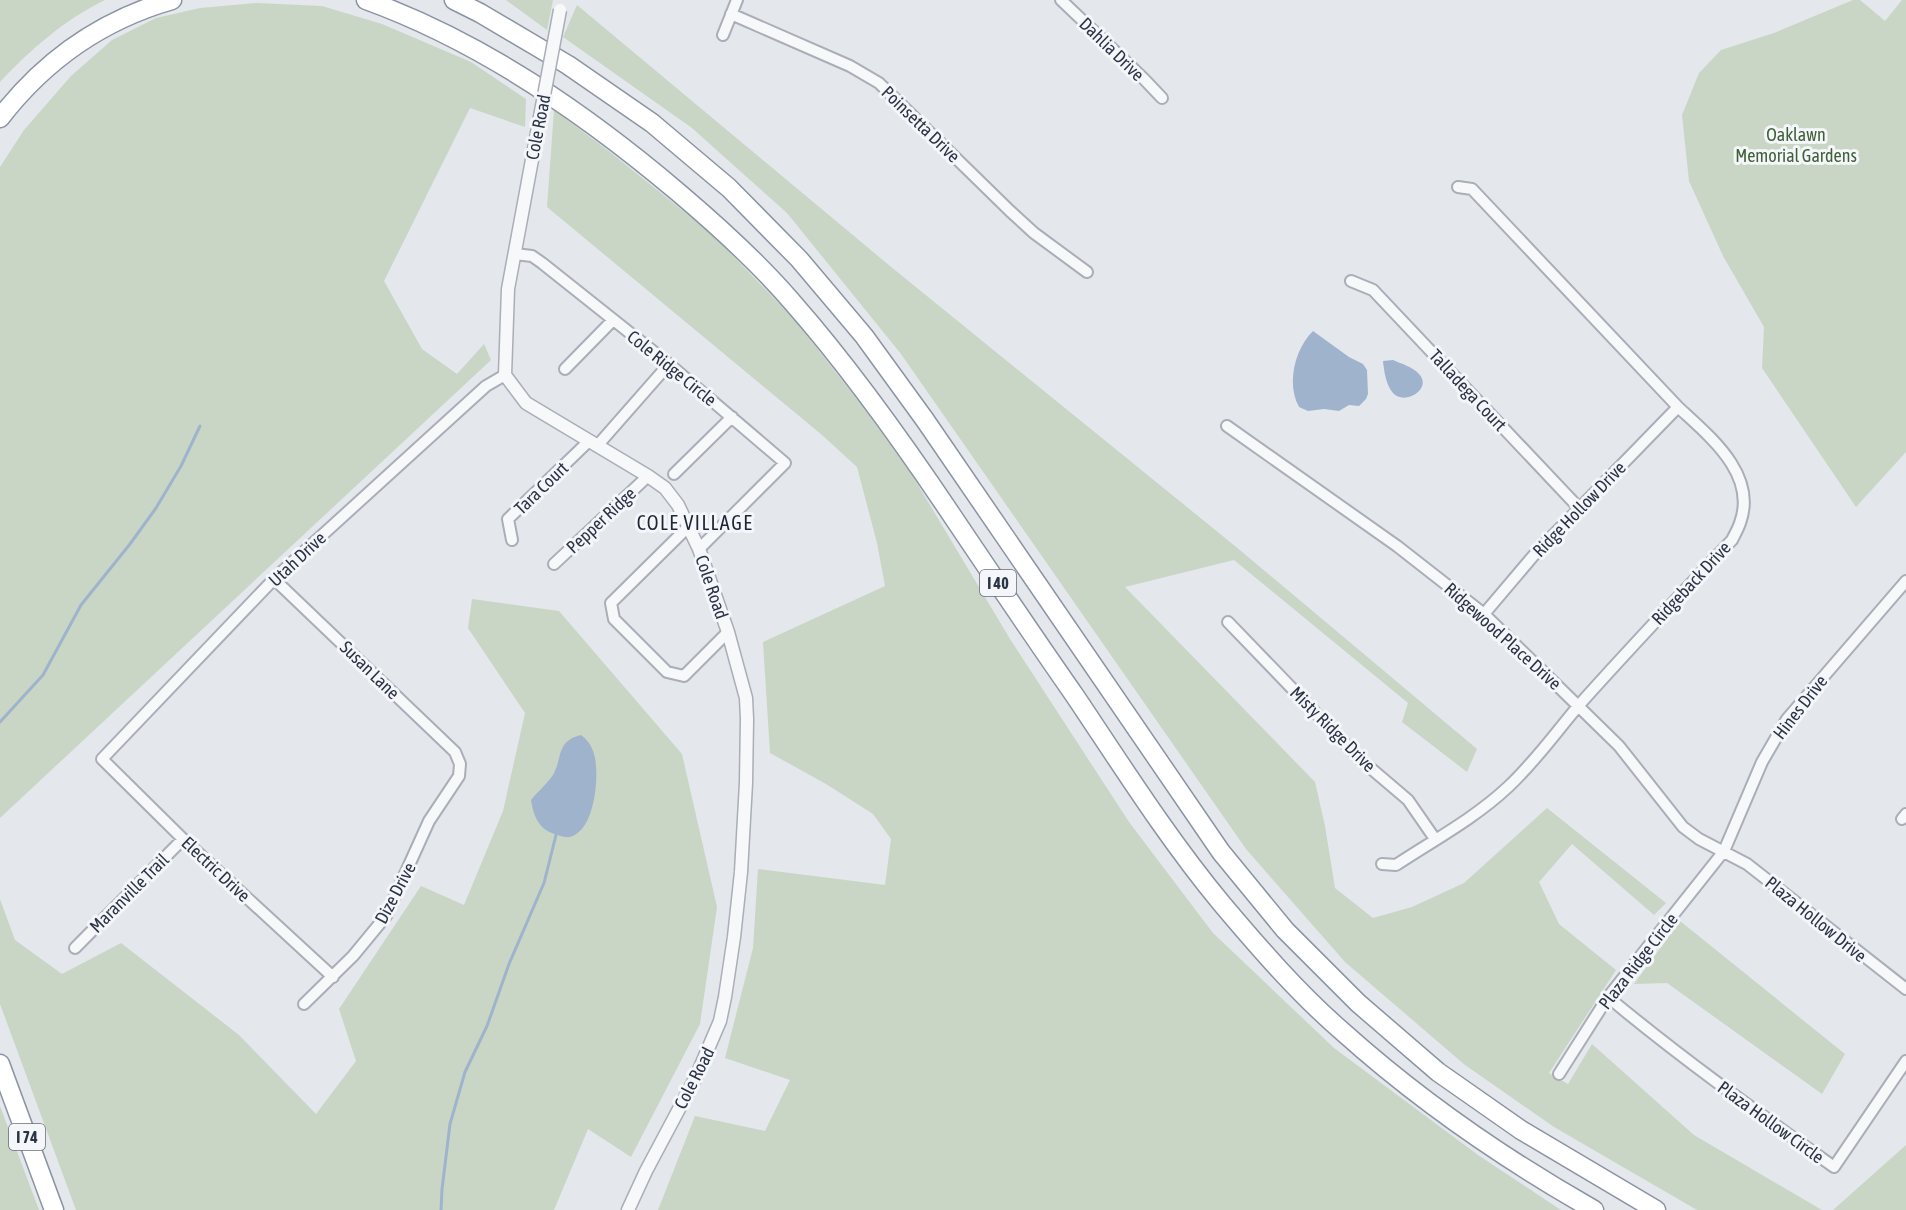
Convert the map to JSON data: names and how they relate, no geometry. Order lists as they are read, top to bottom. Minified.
{"streets":{"highway":["I 40","I 74"],"street":["Dahlia Drive","Poinsetta Drive","Cole Road","Cole Ridge Circle","Talladega Court","Tara Court","Ridge Hollow Drive","Pepper Ridge","Utah Drive","Ridgeback Drive","Ridgewood Place Drive","Susan Lane","Hines Drive","Misty Ridge Drive","Electric Drive","Maranville Trail","Dize Drive","Plaza Hollow Drive","Plaza Ridge Circle","Plaza Hollow Circle"]},"crossings":[["Cole Road","Cole Ridge Circle"],["Cole Road","Tara Court"],["Cole Road","Pepper Ridge"],["Cole Road","Utah Drive"],["Talladega Court","Ridge Hollow Drive"],["Ridge Hollow Drive","Ridgeback Drive"],["Ridge Hollow Drive","Ridgewood Place Drive"],["Utah Drive","Susan Lane"],["Utah Drive","Electric Drive"],["Ridgeback Drive","Ridgewood Place Drive"],["Ridgeback Drive","Misty Ridge Drive"],["Ridgewood Place Drive","Hines Drive"],["Ridgewood Place Drive","Plaza Hollow Drive"],["Ridgewood Place Drive","Plaza Ridge Circle"],["Susan Lane","Dize Drive"],["Hines Drive","Plaza Hollow Drive"],["Hines Drive","Plaza Ridge Circle"],["Electric Drive","Maranville Trail"],["Electric Drive","Dize Drive"],["Plaza Hollow Drive","Plaza Ridge Circle"],["Plaza Ridge Circle","Plaza Hollow Circle"]],"districts":["COLE VILLAGE"],"parks":["Oaklawn Memorial Gardens"]}
